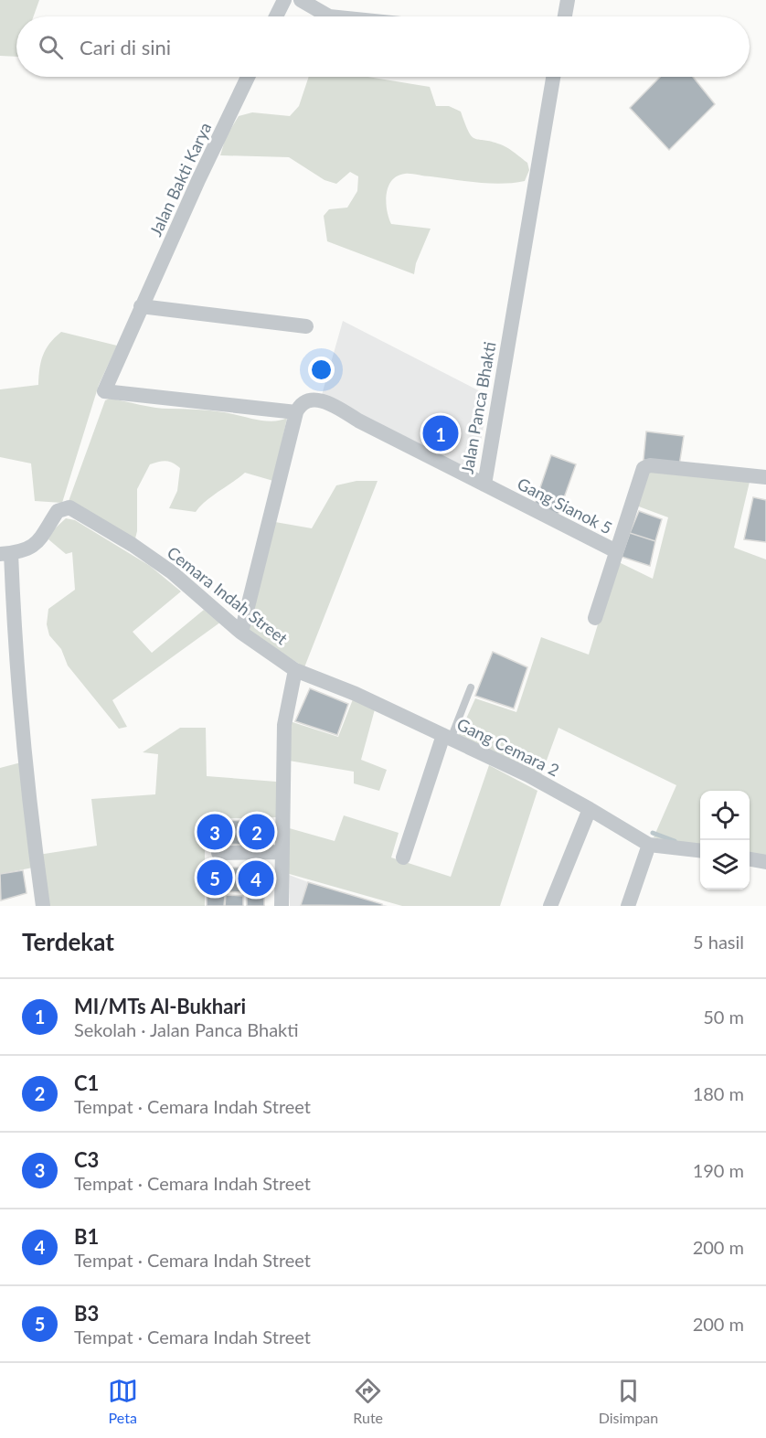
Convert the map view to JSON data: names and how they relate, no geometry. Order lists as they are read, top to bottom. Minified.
{"streets":{"street":["Jalan Bakti Karya","Jalan Panca Bhakti","Gang Sianok 5","Cemara Indah Street","Gang Cemara 2"]},"crossings":[["Jalan Bakti Karya","Jalan Panca Bhakti"],["Jalan Panca Bhakti","Gang Sianok 5"],["Cemara Indah Street","Gang Cemara 2"]],"page":{"search":"Cari di sini","pins":["1","2","3","5","4"],"heading":["Terdekat","5 hasil"],"list":[{"mark":"1","name":"MI/MTs Al-Bukhari","note":"Sekolah · Jalan Panca Bhakti","value":"50 m"},{"mark":"2","name":"C1","note":"Tempat · Cemara Indah Street","value":"180 m"},{"mark":"3","name":"C3","note":"Tempat · Cemara Indah Street","value":"190 m"},{"mark":"4","name":"B1","note":"Tempat · Cemara Indah Street","value":"200 m"},{"mark":"5","name":"B3","note":"Tempat · Cemara Indah Street","value":"200 m"}],"nav":["Peta","Rute","Disimpan"]}}
